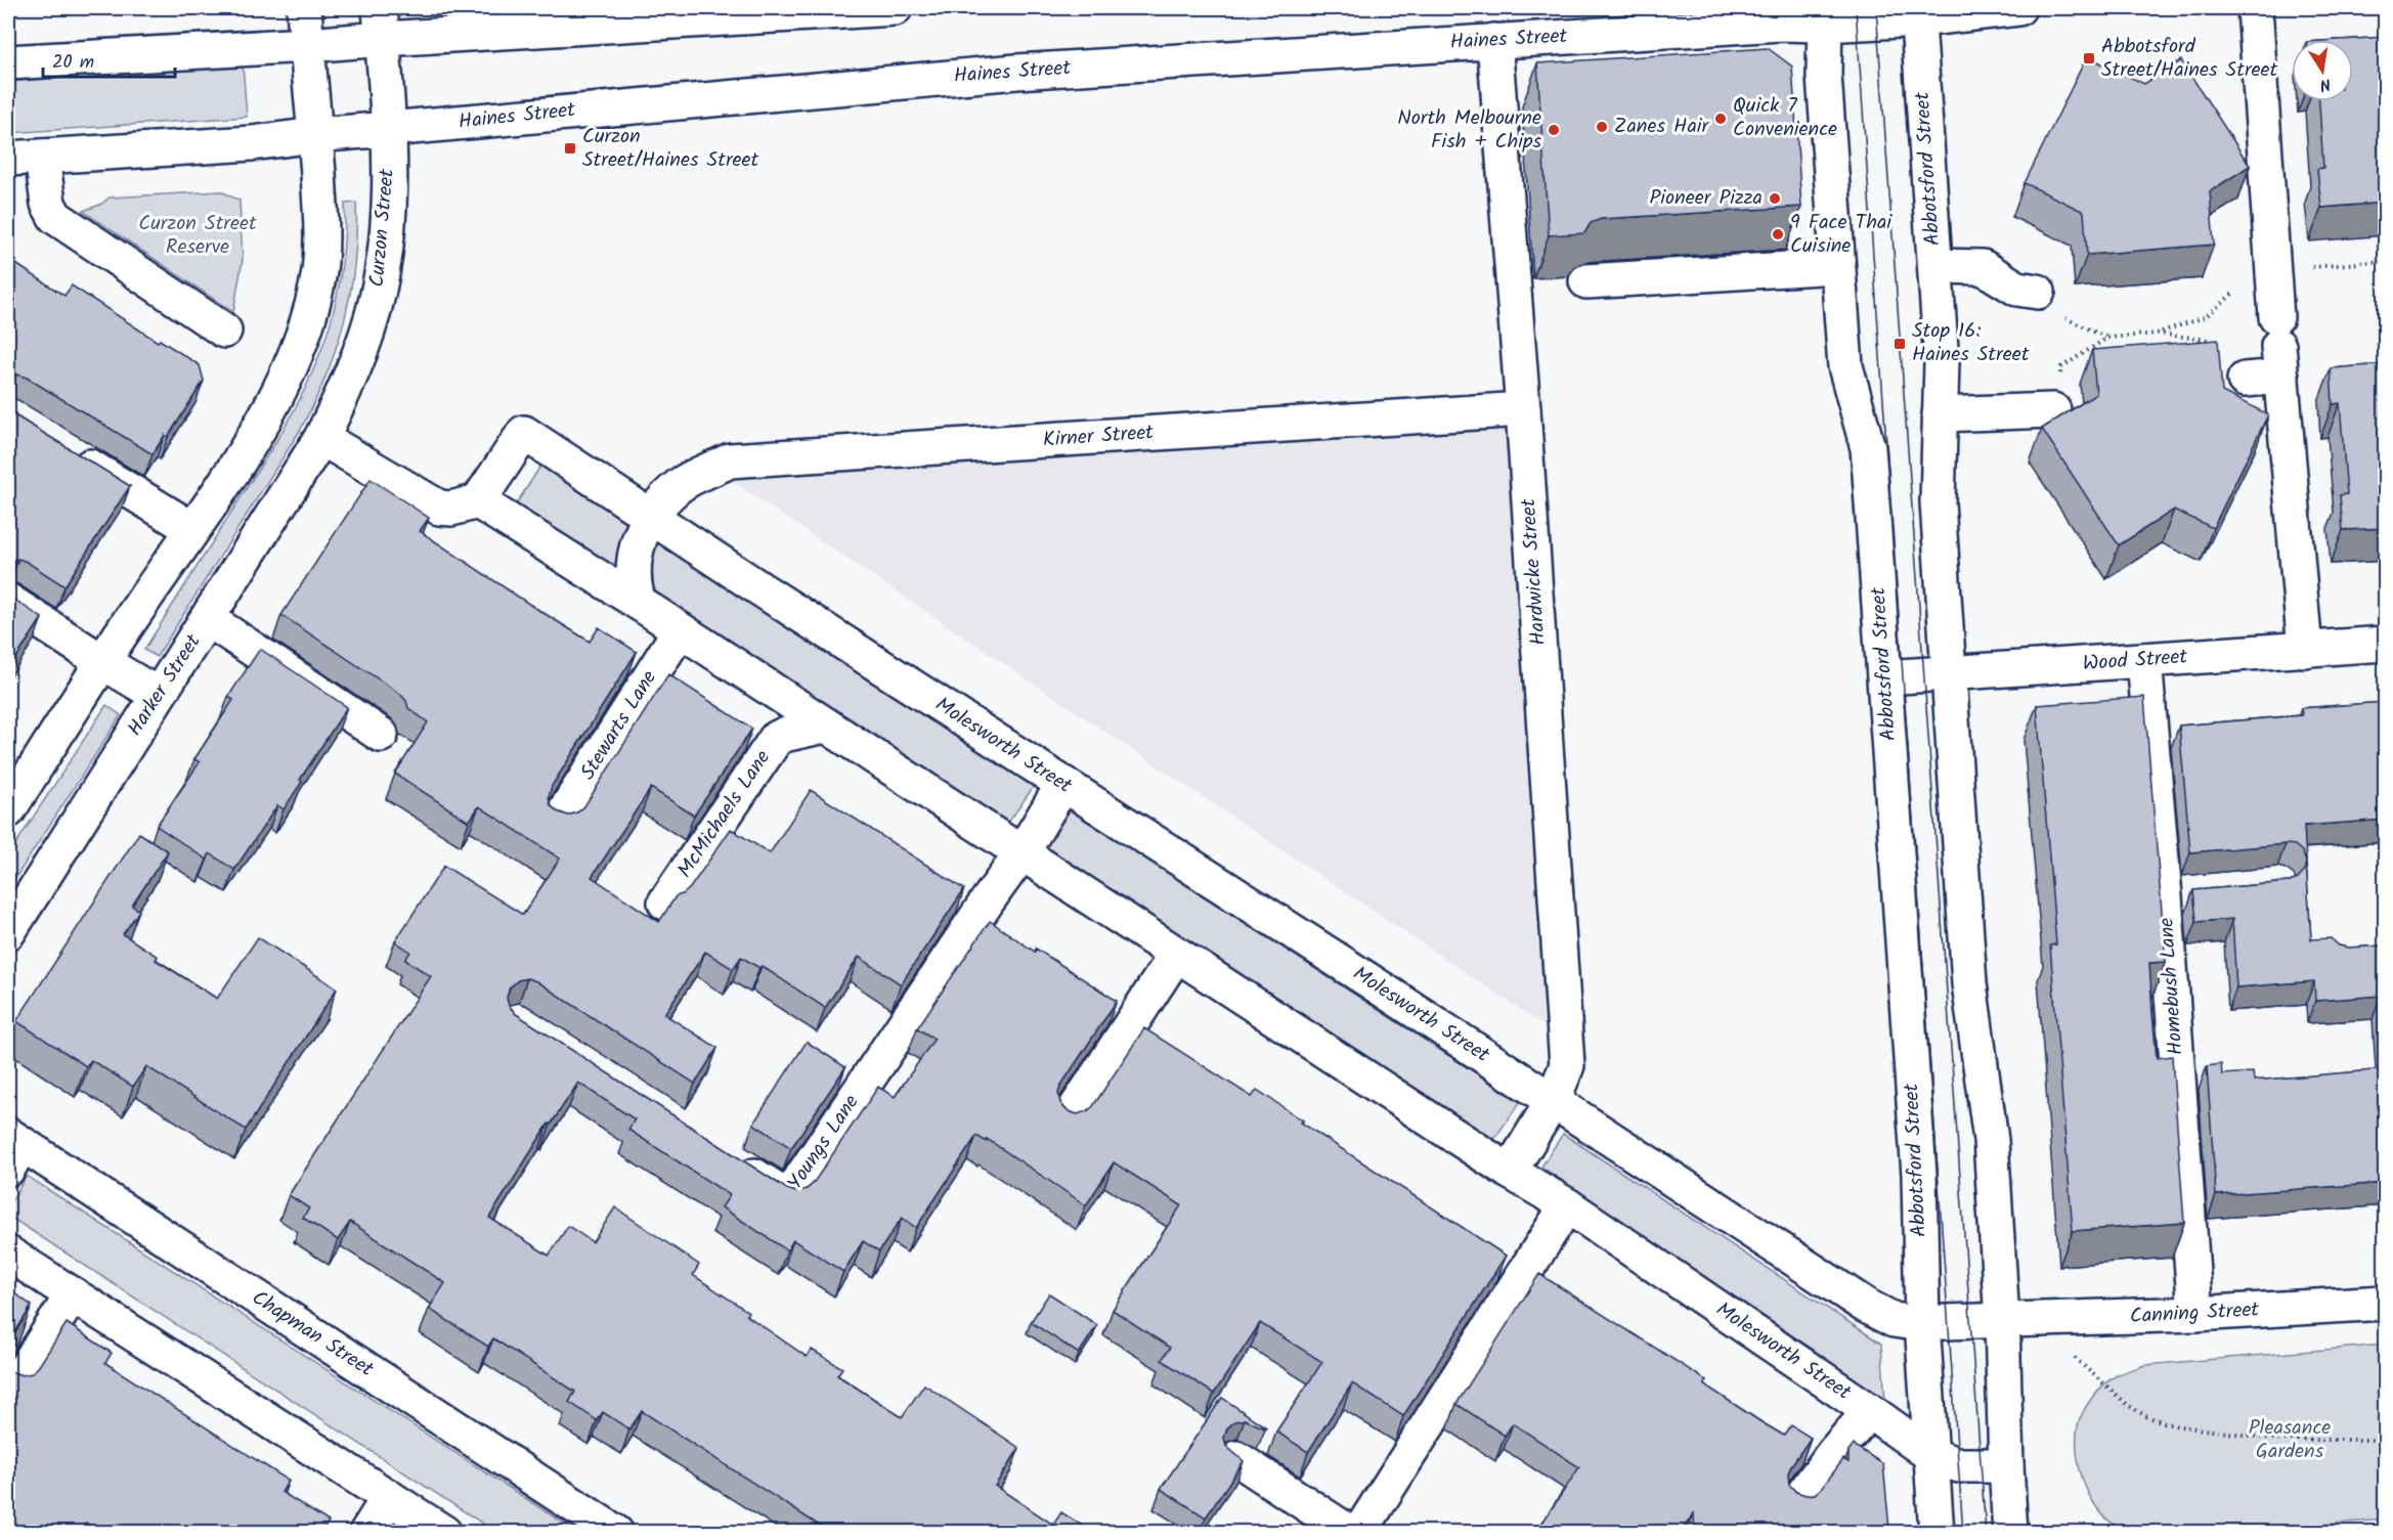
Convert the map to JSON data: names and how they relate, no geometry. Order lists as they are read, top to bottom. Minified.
{"streets":{"main road":["Haines Street","Abbotsford Street","Curzon Street","Kirner Street","Hardwicke Street","Wood Street","Harker Street","Stewarts Lane","Molesworth Street","McMichaels Lane","Homebush Lane","Youngs Lane","Canning Street","Chapman Street"]},"crossings":[["Haines Street","Abbotsford Street"],["Haines Street","Curzon Street"],["Haines Street","Hardwicke Street"],["Abbotsford Street","Wood Street"],["Abbotsford Street","Molesworth Street"],["Abbotsford Street","Canning Street"],["Curzon Street","Harker Street"],["Kirner Street","Hardwicke Street"],["Kirner Street","Molesworth Street"],["Hardwicke Street","Molesworth Street"],["Wood Street","Homebush Lane"],["Stewarts Lane","Molesworth Street"],["Molesworth Street","McMichaels Lane"],["Molesworth Street","Youngs Lane"],["Homebush Lane","Canning Street"]],"parks":["Curzon Street Reserve","Pleasance Gardens"],"places":{"transit":["Abbotsford Street/Haines Street","Curzon Street/Haines Street","Stop 16: Haines Street"],"other":["Quick 7 Convenience","Zanes Hair","North Melbourne Fish + Chips","Pioneer Pizza","9 Face Thai Cuisine"]},"scale_bar":"20 m","north":"bottom"}
